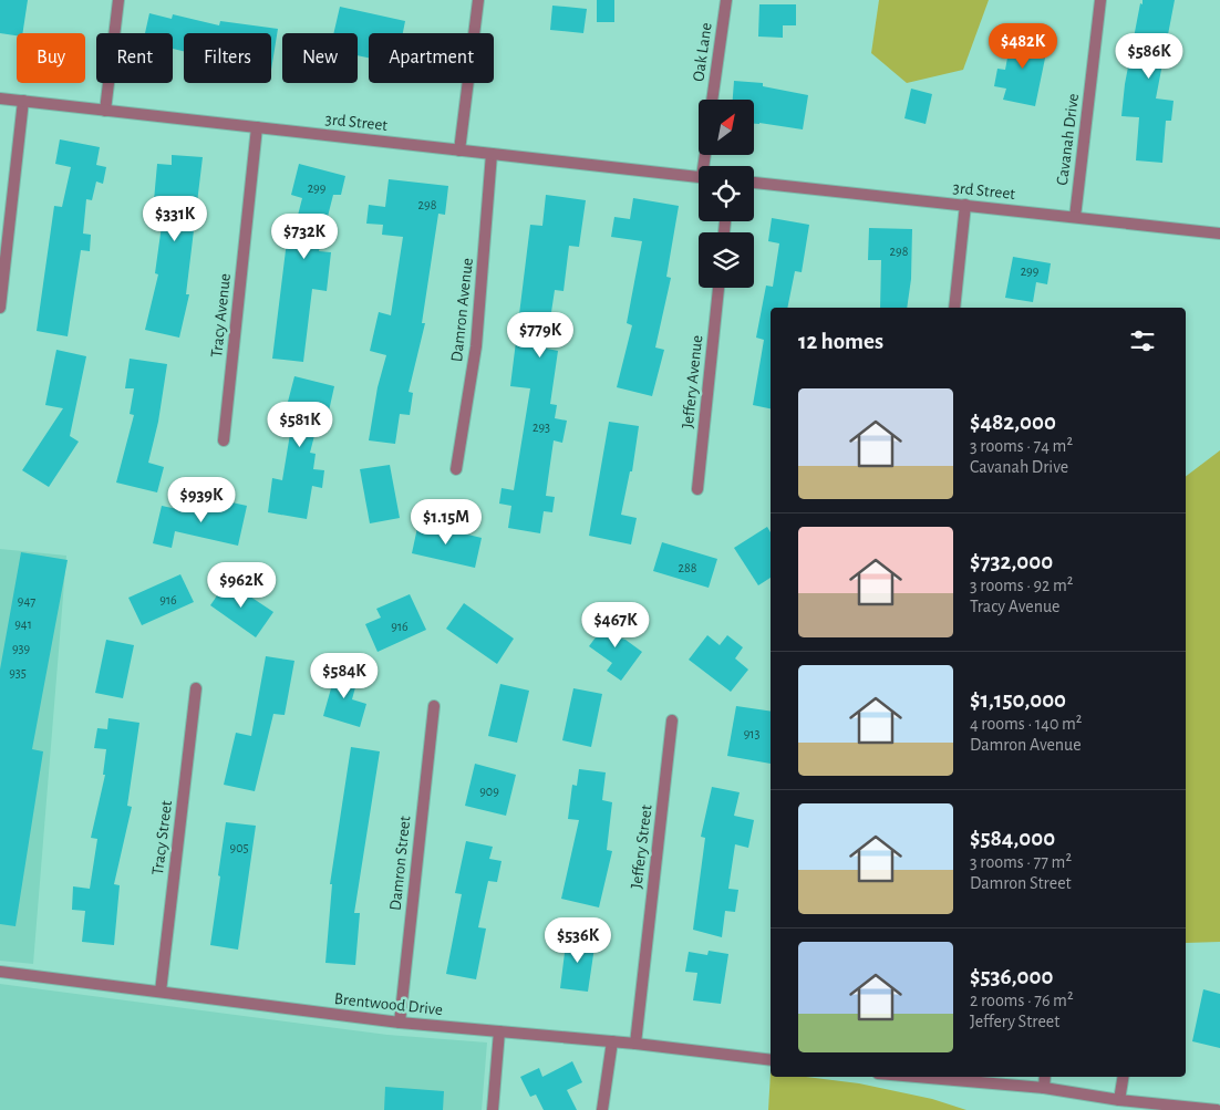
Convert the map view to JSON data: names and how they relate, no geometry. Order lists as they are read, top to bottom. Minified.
{"streets":{"street":["Oak Lane","3rd Street","Cavanah Drive","Damron Avenue","Tracy Avenue","Jeffery Avenue","Tracy Street","Jeffery Street","Damron Street","Brentwood Drive"]},"crossings":[["3rd Street","Cavanah Drive"],["3rd Street","Damron Avenue"],["3rd Street","Tracy Avenue"],["Tracy Street","Brentwood Drive"],["Jeffery Street","Brentwood Drive"],["Damron Street","Brentwood Drive"]],"house_numbers":["299","298","298","299","293","288","916","947","941","916","939","935","913","909","905"],"north":"top right","page":{"price":["$482K","$586K","$331K","$732K","$779K","$581K","$939K","$1.15M","$962K","$467K","$584K","$536K"],"chip":["Buy","Rent","Filters","New","Apartment"],"heading":"12 homes","list":[{"name":"$482,000","note":"3 rooms · 74 m² · Cavanah Drive"},{"name":"$732,000","note":"3 rooms · 92 m² · Tracy Avenue"},{"name":"$1,150,000","note":"4 rooms · 140 m² · Damron Avenue"},{"name":"$584,000","note":"3 rooms · 77 m² · Damron Street"},{"name":"$536,000","note":"2 rooms · 76 m² · Jeffery Street"}]}}
